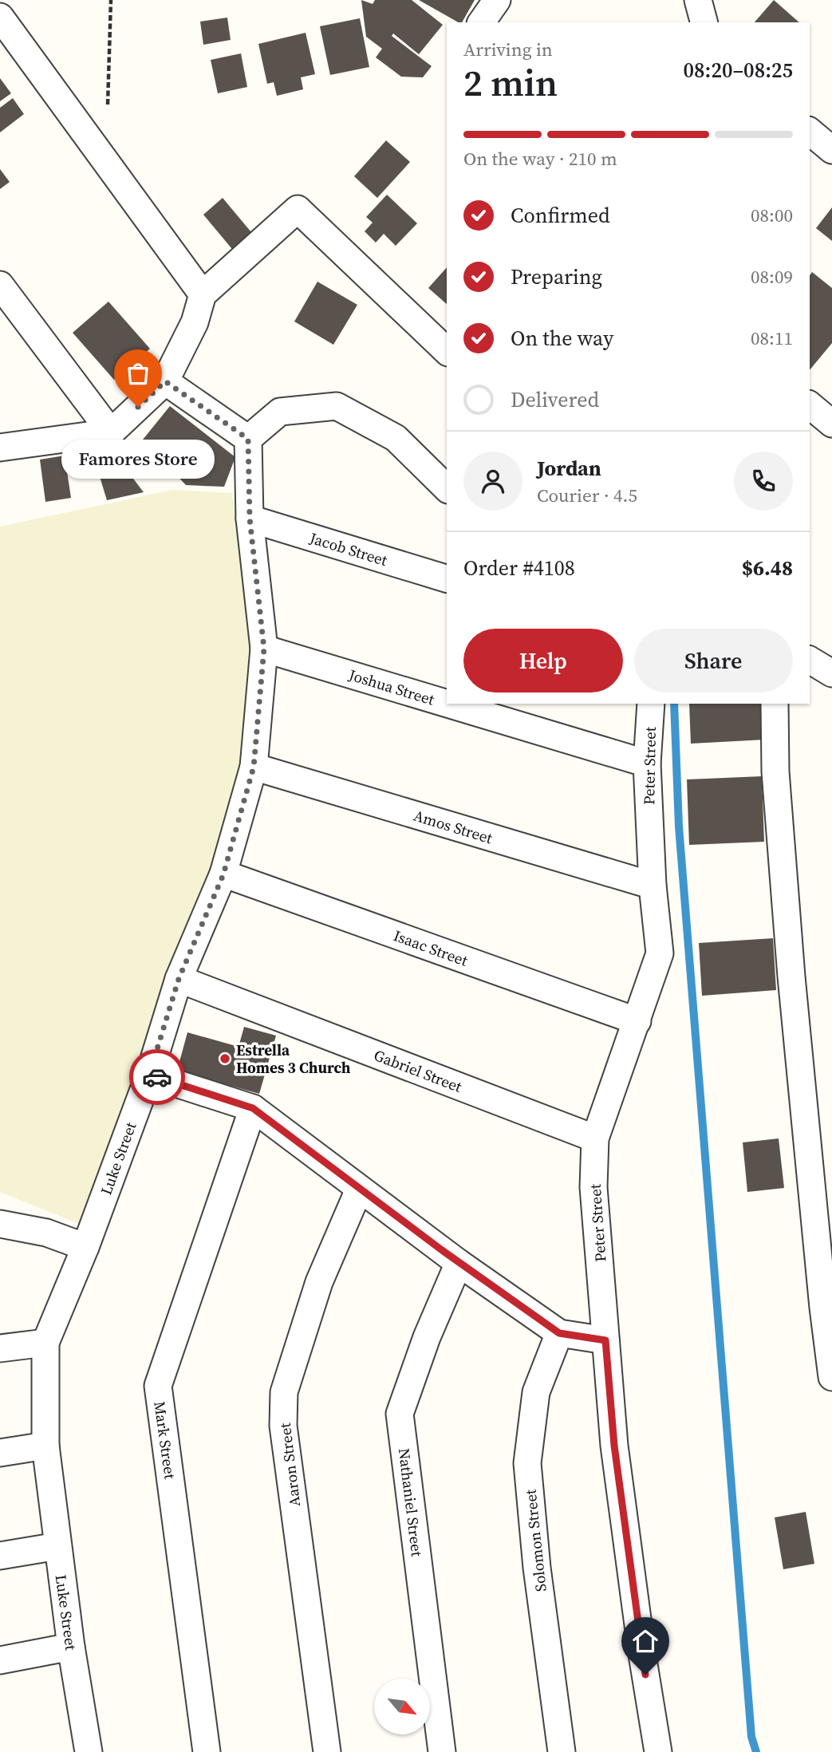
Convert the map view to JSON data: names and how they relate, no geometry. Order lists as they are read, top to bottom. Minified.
{"streets":{"street":["Jacob Street","Joshua Street","Peter Street","Amos Street","Isaac Street","Gabriel Street","Luke Street","Mark Street","Aaron Street","Nathaniel Street","Solomon Street"]},"crossings":[["Jacob Street","Luke Street"],["Joshua Street","Peter Street"],["Joshua Street","Luke Street"],["Peter Street","Amos Street"],["Peter Street","Isaac Street"],["Peter Street","Gabriel Street"],["Amos Street","Luke Street"],["Isaac Street","Luke Street"],["Gabriel Street","Luke Street"]],"places":["Famores Store","Estrella Homes 3 Church"],"north":"bottom right","page":{"heading":["2 min","Arriving in","08:20–08:25"],"panel":["Jordan","Courier · 4.5","Order #4108","$6.48"],"bar":"On the way · 210 m","list":[["Confirmed","08:00"],["Preparing","08:09"],["On the way","08:11"],"Delivered"],"bubble":"Famores Store","buttons":["Help","Share"]}}
